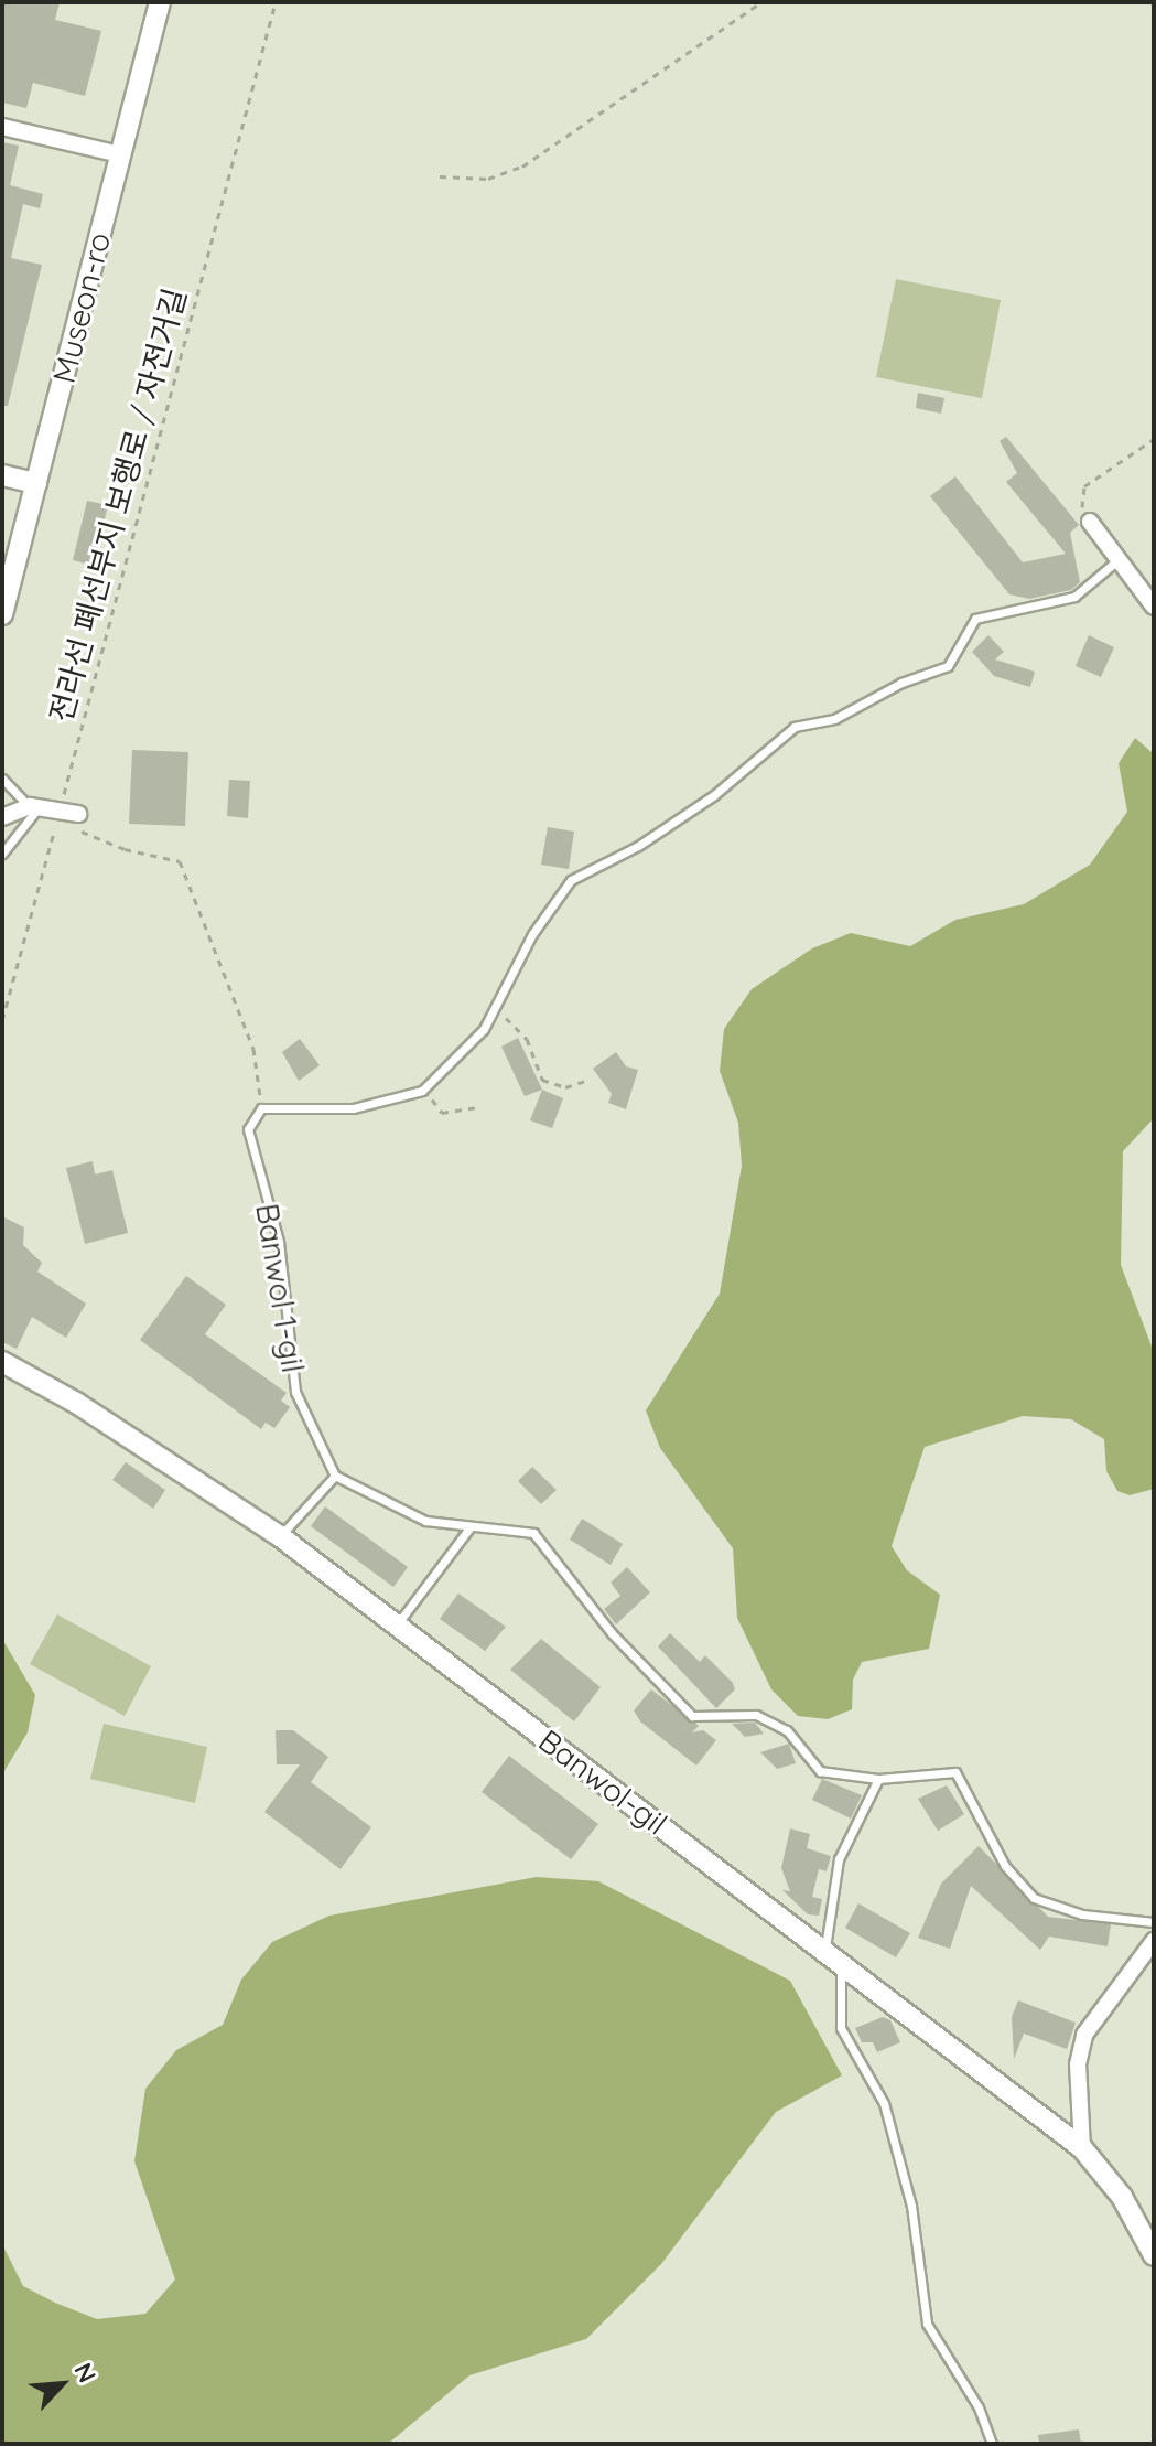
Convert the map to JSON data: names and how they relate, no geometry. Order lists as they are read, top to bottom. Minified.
{"streets":{"street":["Museon-ro","Banwol-gil"],"lane":["Banwol 1-gil"],"path":["전라선 폐선부지 보행로 / 자전거길"]},"north":"top right"}
